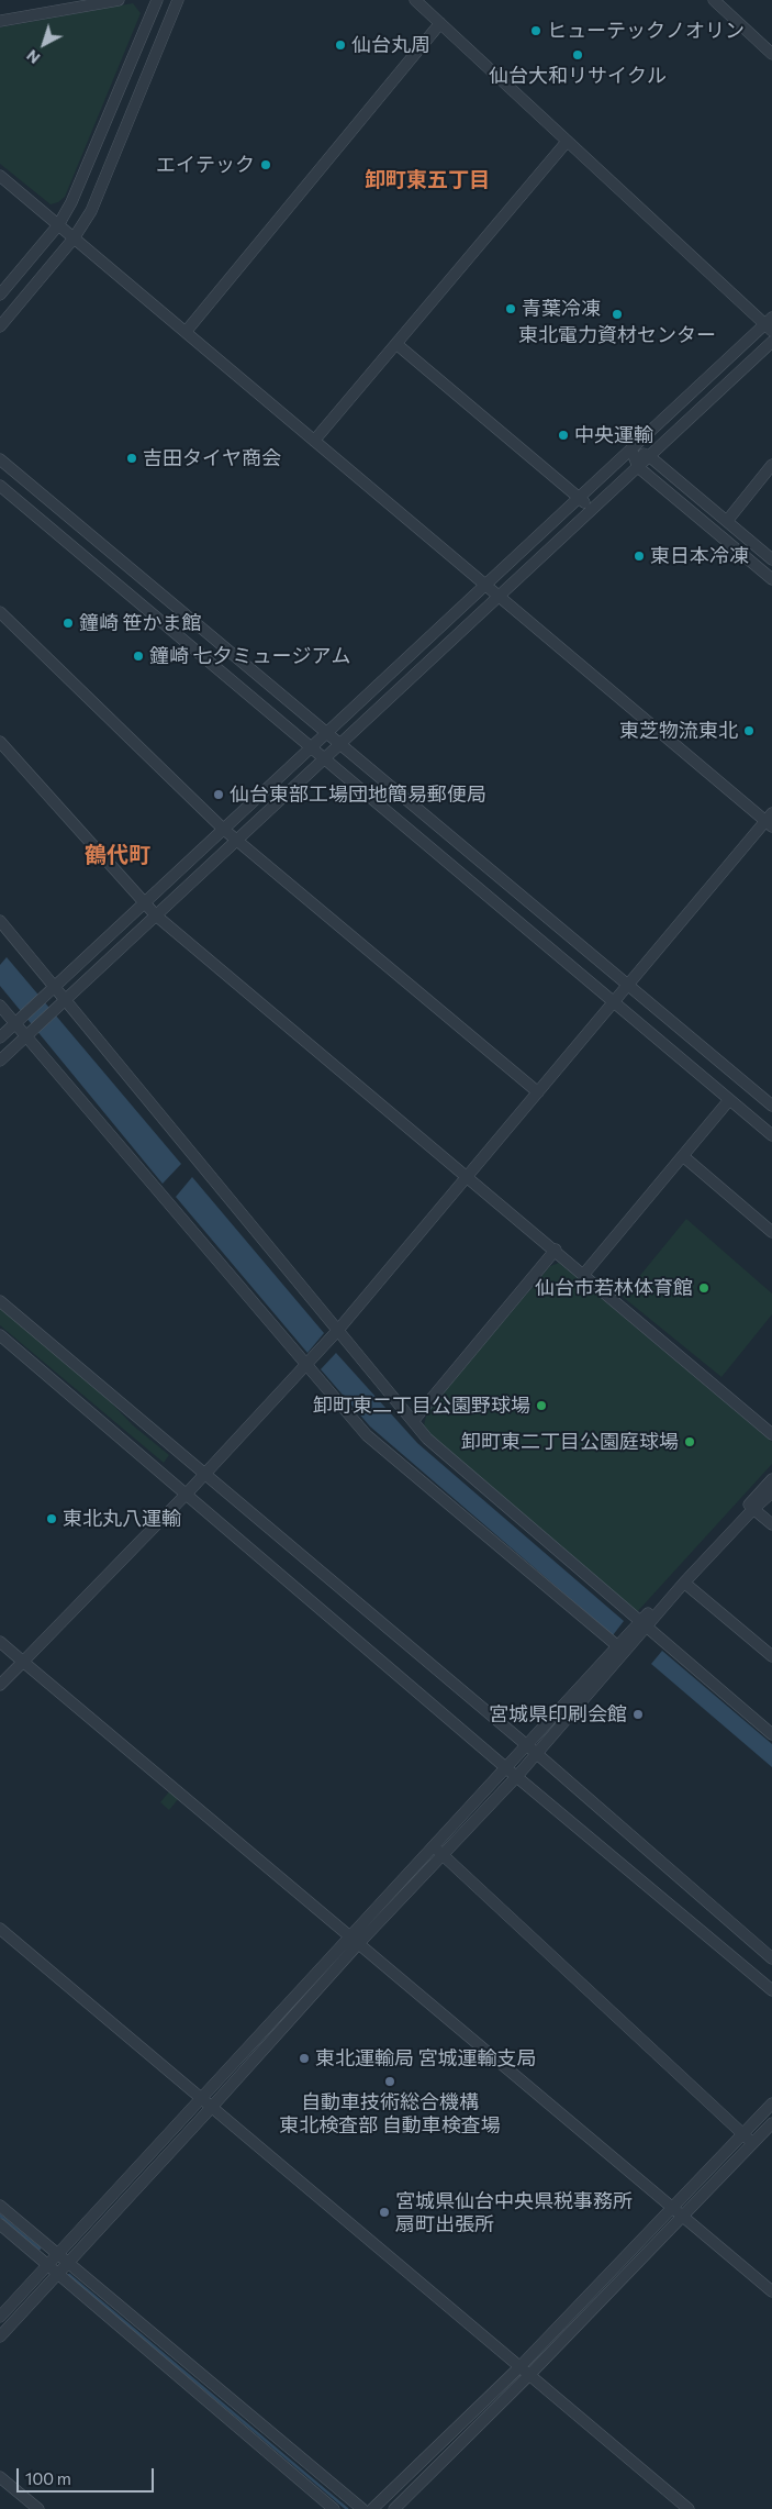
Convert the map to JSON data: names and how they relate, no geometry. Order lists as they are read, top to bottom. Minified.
{"districts":["卸町東五丁目","鶴代町"],"places":["ヒューテックノオリン","仙台丸周","仙台大和リサイクル","エイテック","青葉冷凍","東北電力資材センター","中央運輸","吉田タイヤ商会","東日本冷凍","鐘崎 笹かま館","鐘崎 七夕ミュージアム","東芝物流東北","仙台東部工場団地簡易郵便局","仙台市若林体育館","卸町東二丁目公園野球場","卸町東二丁目公園庭球場","東北丸八運輸","宮城県印刷会館","東北運輸局 宮城運輸支局","自動車技術総合機構 東北検査部 自動車検査場","宮城県仙台中央県税事務所 扇町出張所"],"scale_bar":"100 m","north":"bottom left"}
